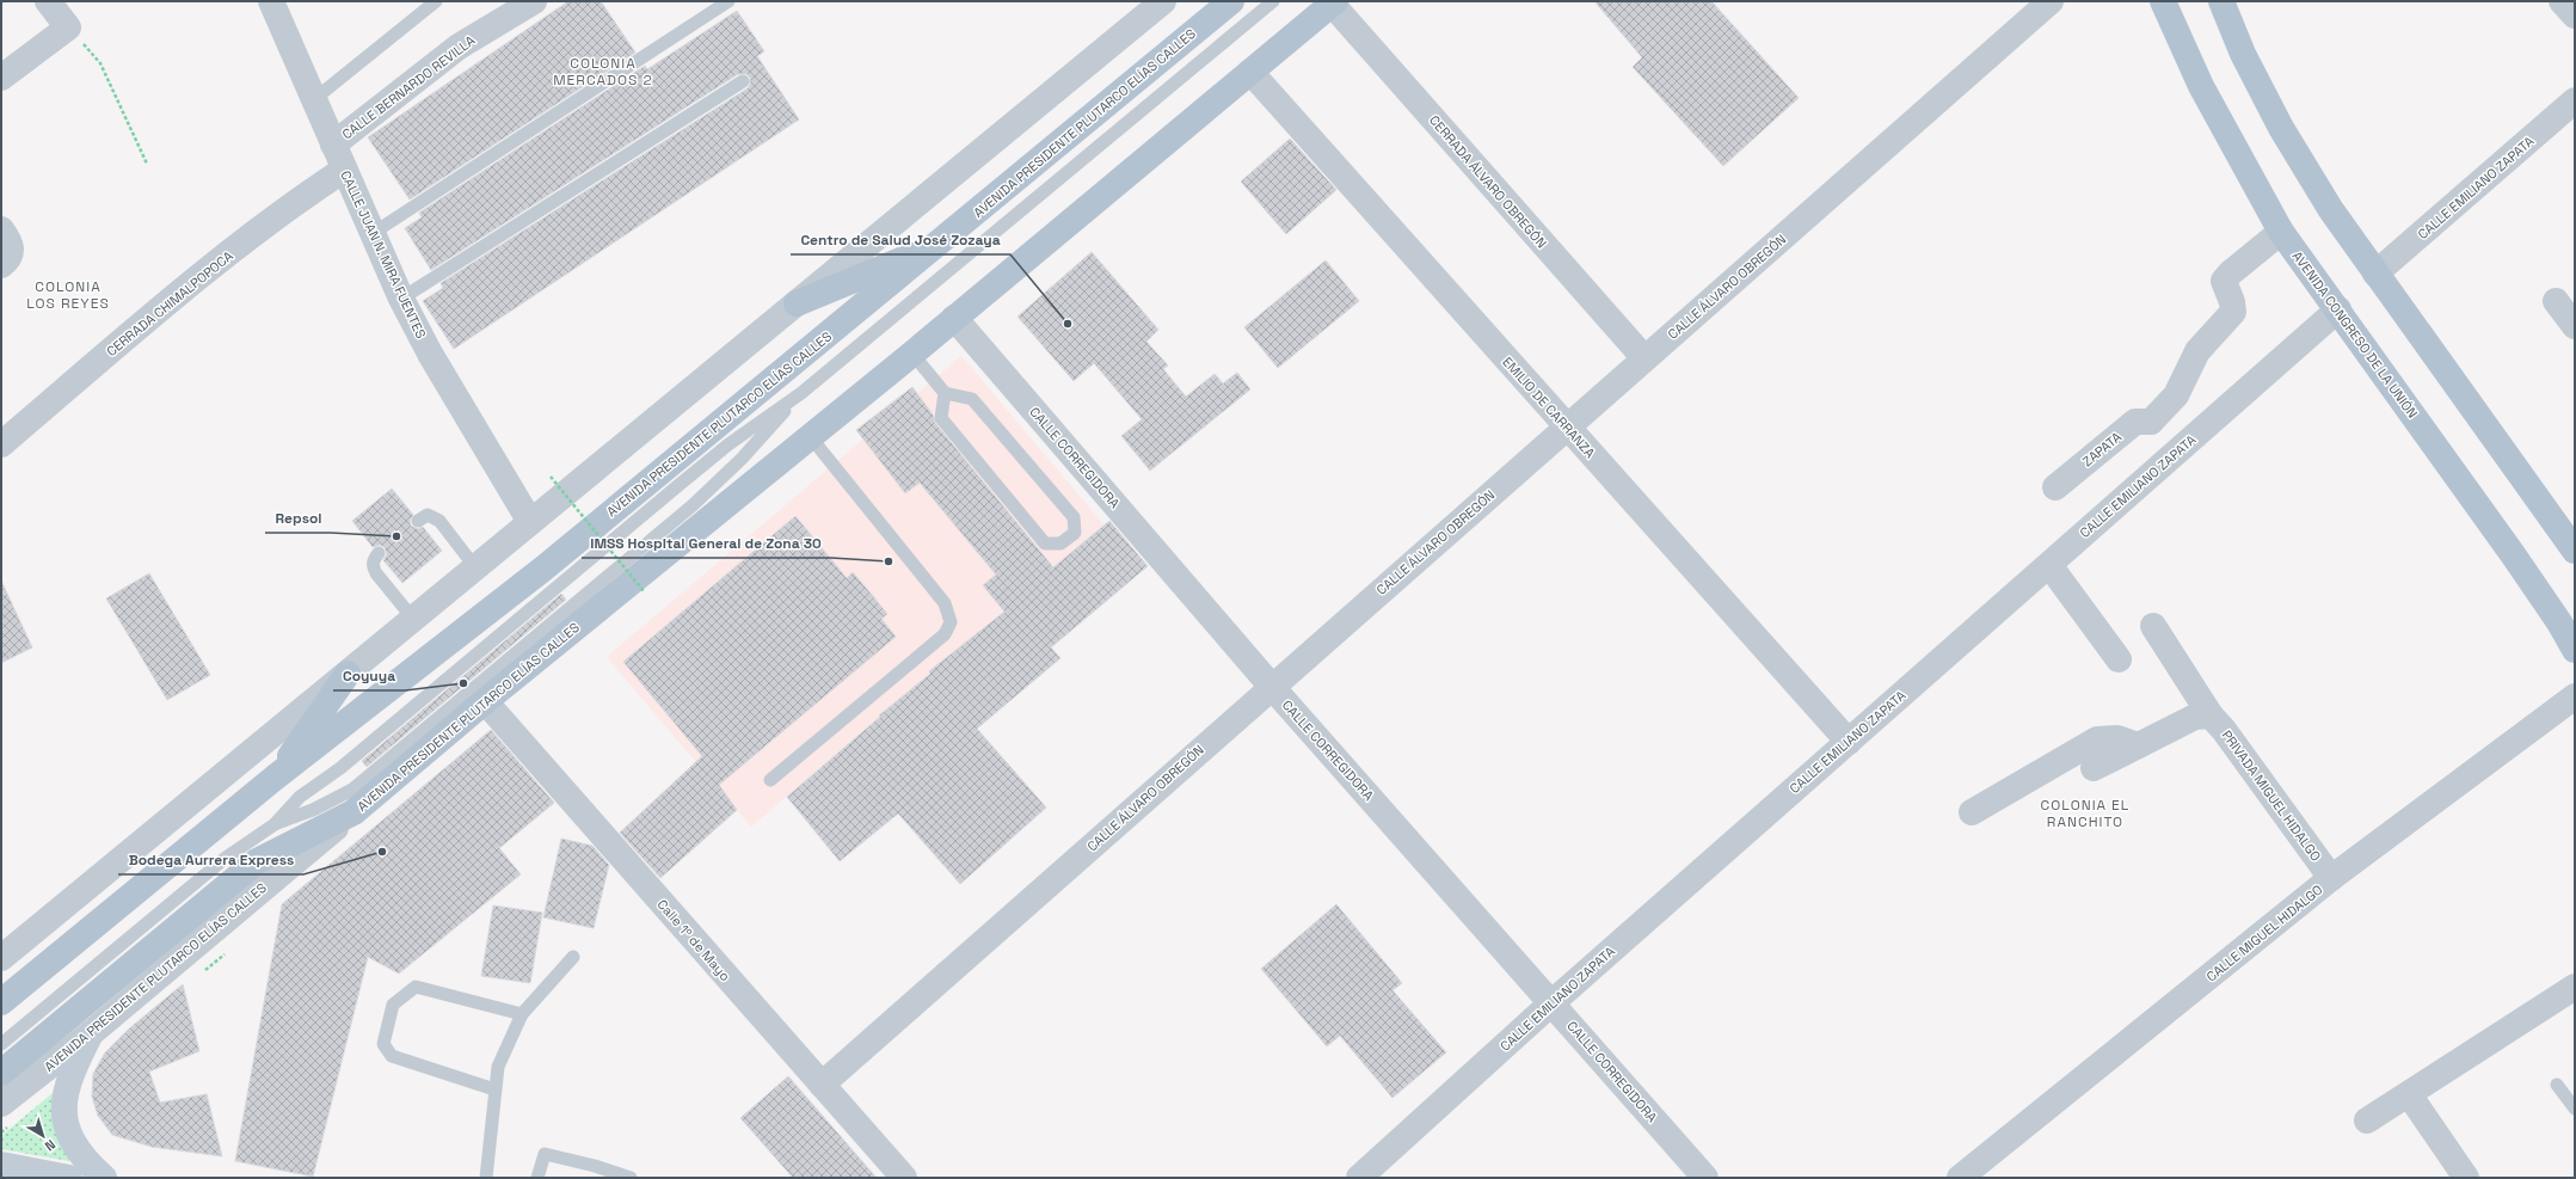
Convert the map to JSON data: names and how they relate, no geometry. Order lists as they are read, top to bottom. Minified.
{"streets":{"main road":["AVENIDA PRESIDENTE PLUTARCO ELÍAS CALLES","AVENIDA CONGRESO DE LA UNIÓN"],"street":["CALLE BERNARDO REVILLA","CERRADA ÁLVARO OBREGÓN","CALLE EMILIANO ZAPATA","CALLE JUAN N. MIRA FUENTES","CALLE ÁLVARO OBREGÓN","CERRADA CHIMALPOPOCA","EMILIO DE CARRANZA","ZAPATA","CALLE CORREGIDORA","PRIVADA MIGUEL HIDALGO","CALLE MIGUEL HIDALGO","Calle 1º de Mayo"]},"crossings":[["CALLE BERNARDO REVILLA","CALLE JUAN N. MIRA FUENTES"],["AVENIDA PRESIDENTE PLUTARCO ELÍAS CALLES","CERRADA ÁLVARO OBREGÓN"],["AVENIDA PRESIDENTE PLUTARCO ELÍAS CALLES","EMILIO DE CARRANZA"],["AVENIDA PRESIDENTE PLUTARCO ELÍAS CALLES","CALLE CORREGIDORA"],["AVENIDA PRESIDENTE PLUTARCO ELÍAS CALLES","Calle 1º de Mayo"],["CERRADA ÁLVARO OBREGÓN","CALLE ÁLVARO OBREGÓN"],["CALLE EMILIANO ZAPATA","AVENIDA CONGRESO DE LA UNIÓN"],["CALLE EMILIANO ZAPATA","EMILIO DE CARRANZA"],["CALLE EMILIANO ZAPATA","CALLE CORREGIDORA"],["CALLE JUAN N. MIRA FUENTES","CERRADA CHIMALPOPOCA"],["CALLE ÁLVARO OBREGÓN","EMILIO DE CARRANZA"],["CALLE ÁLVARO OBREGÓN","CALLE CORREGIDORA"],["CALLE ÁLVARO OBREGÓN","Calle 1º de Mayo"],["PRIVADA MIGUEL HIDALGO","CALLE MIGUEL HIDALGO"]],"districts":["COLONIA MERCADOS 2","COLONIA LOS REYES","COLONIA EL RANCHITO"],"places":["Centro de Salud José Zozaya","Repsol","IMSS Hospital General de Zona 30","Coyuya","Bodega Aurrera Express"],"north":"bottom right"}
